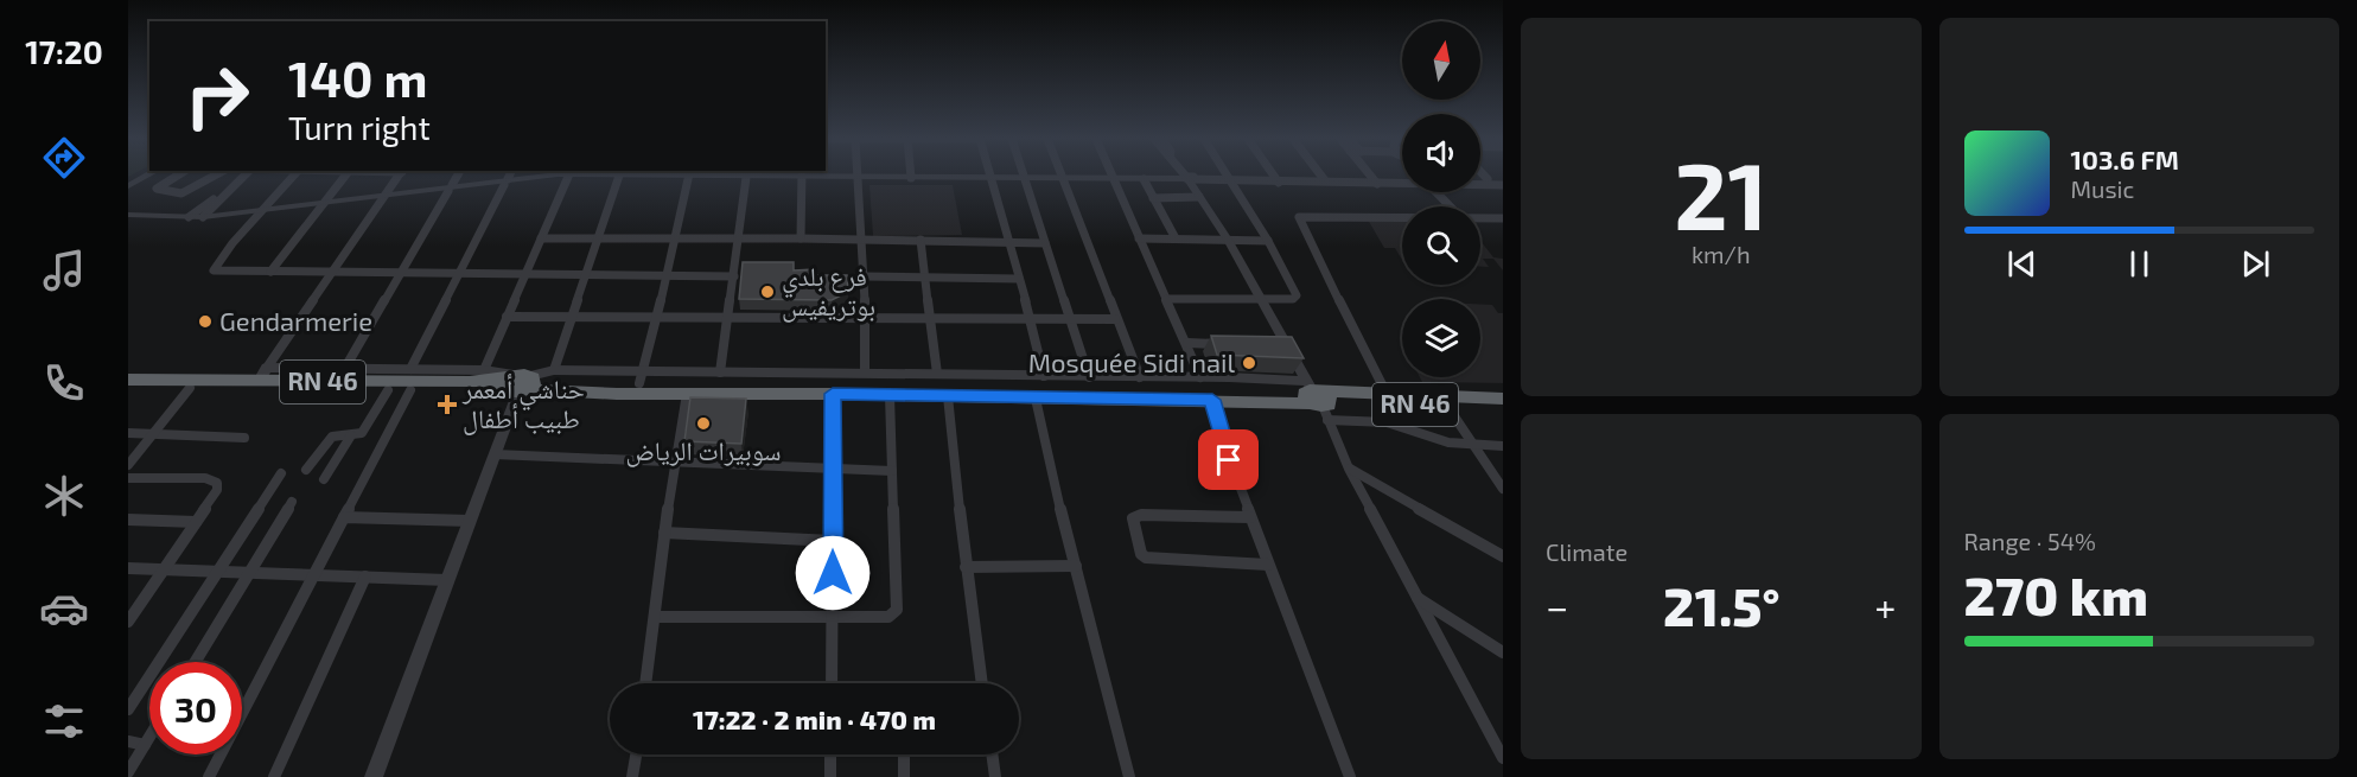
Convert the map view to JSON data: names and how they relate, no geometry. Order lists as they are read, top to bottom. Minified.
{"streets":{"highway":["RN 46"]},"places":{"other":["فرع بلدي بوتريفيس","Gendarmerie","Mosquée Sidi nail","سوبيرات الرياض"],"health":["حناشي أمعمر طبيب أطفال"]},"north":"top","page":{"tabs":"17:20","tile":[["21","km/h"],"Climate",["Range · 54%","270 km"]],"turn":["140 m","Turn right"],"song":["103.6 FM","Music"],"heat":["−","21.5°","+"],"limit":"30","trip":"17:22 · 2 min · 470 m"}}
